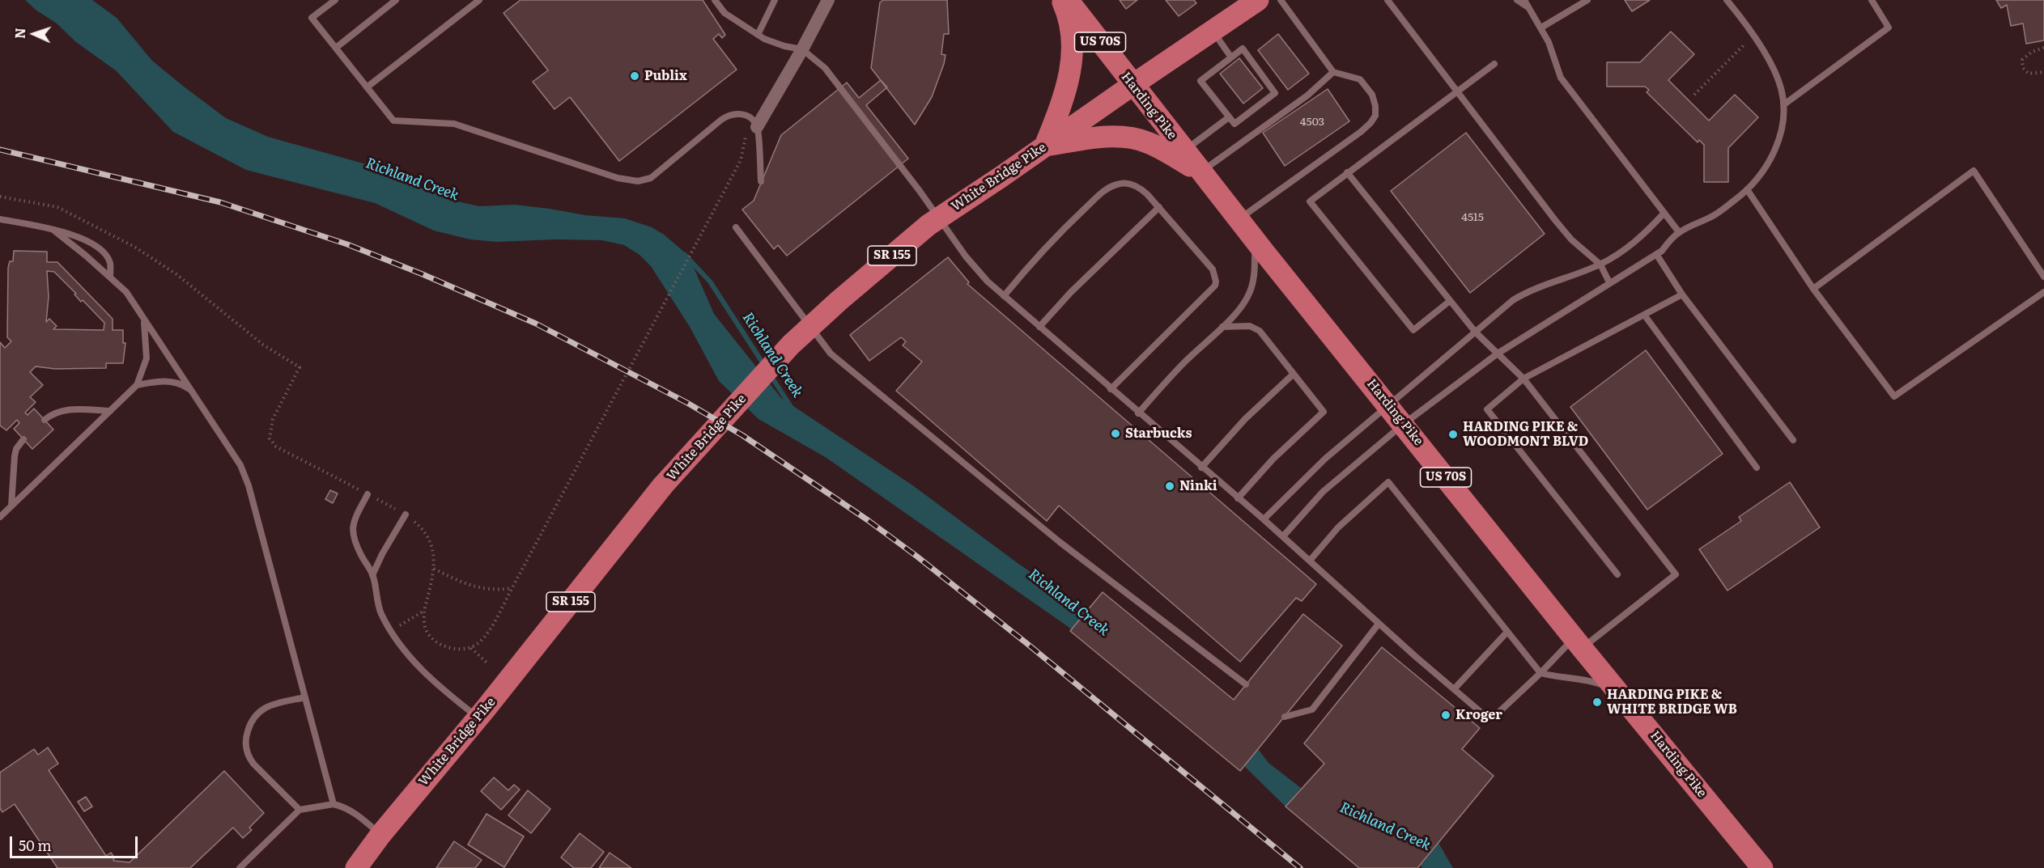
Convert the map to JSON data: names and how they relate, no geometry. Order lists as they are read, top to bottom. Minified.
{"streets":{"main road":["US 70S","Harding Pike","White Bridge Pike","SR 155"]},"crossings":[["Harding Pike","White Bridge Pike"]],"water":["Richland Creek"],"places":["Publix","Starbucks","HARDING PIKE & WOODMONT BLVD","Ninki","HARDING PIKE & WHITE BRIDGE WB","Kroger"],"house_numbers":["4503","4515"],"scale_bar":"50 m","north":"left"}
